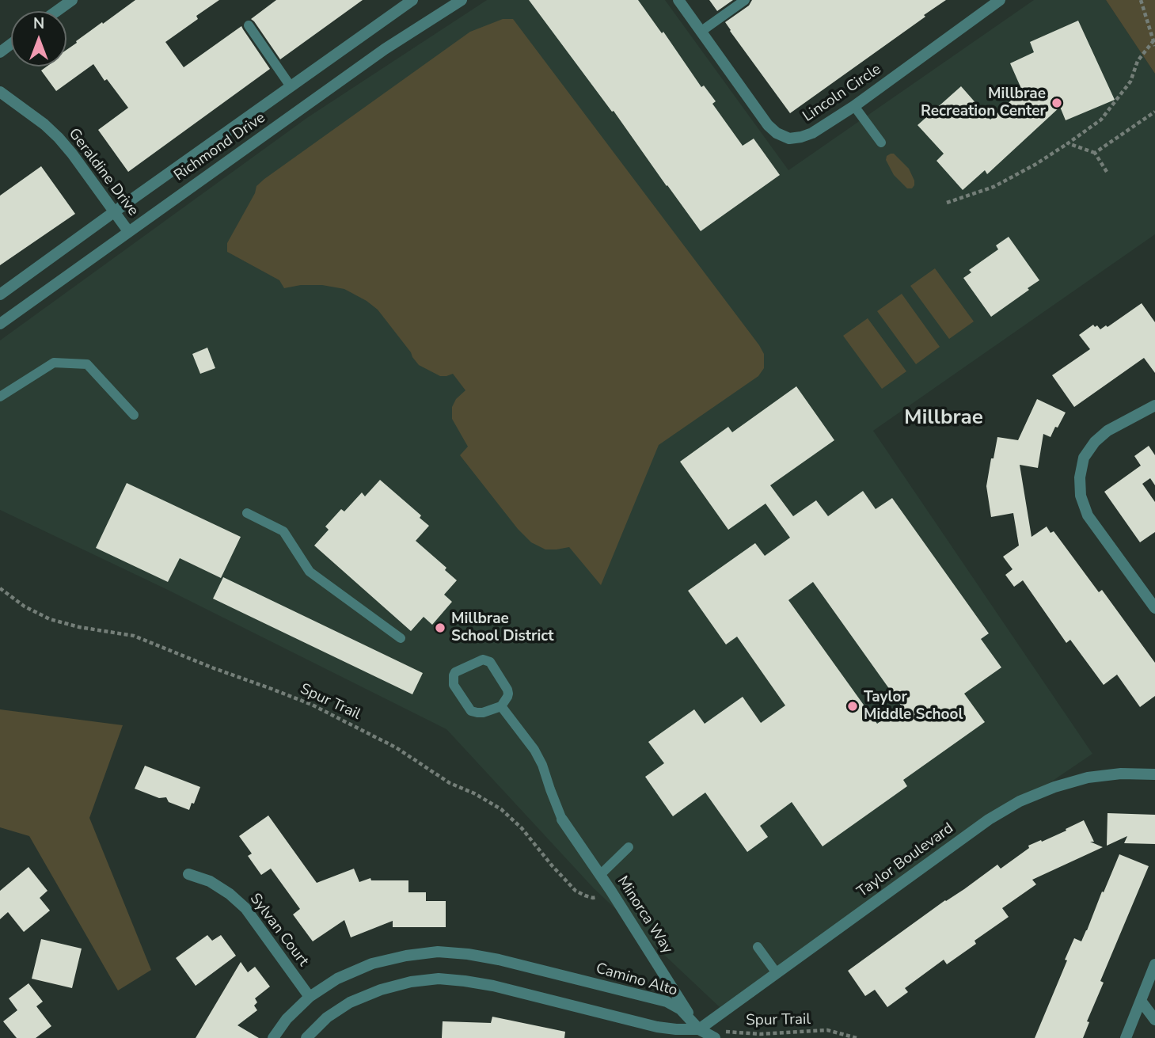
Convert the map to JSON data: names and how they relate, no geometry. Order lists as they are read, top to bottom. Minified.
{"streets":{"street":["Lincoln Circle","Richmond Drive","Geraldine Drive","Taylor Boulevard","Minorca Way","Sylvan Court","Camino Alto"],"path":["Spur Trail"]},"crossings":[["Richmond Drive","Geraldine Drive"],["Spur Trail","Taylor Boulevard"],["Spur Trail","Minorca Way"],["Spur Trail","Camino Alto"],["Taylor Boulevard","Minorca Way"],["Taylor Boulevard","Camino Alto"],["Minorca Way","Camino Alto"],["Sylvan Court","Camino Alto"]],"districts":["Millbrae"],"places":["Millbrae Recreation Center","Millbrae School District","Taylor Middle School"],"north":"top"}
